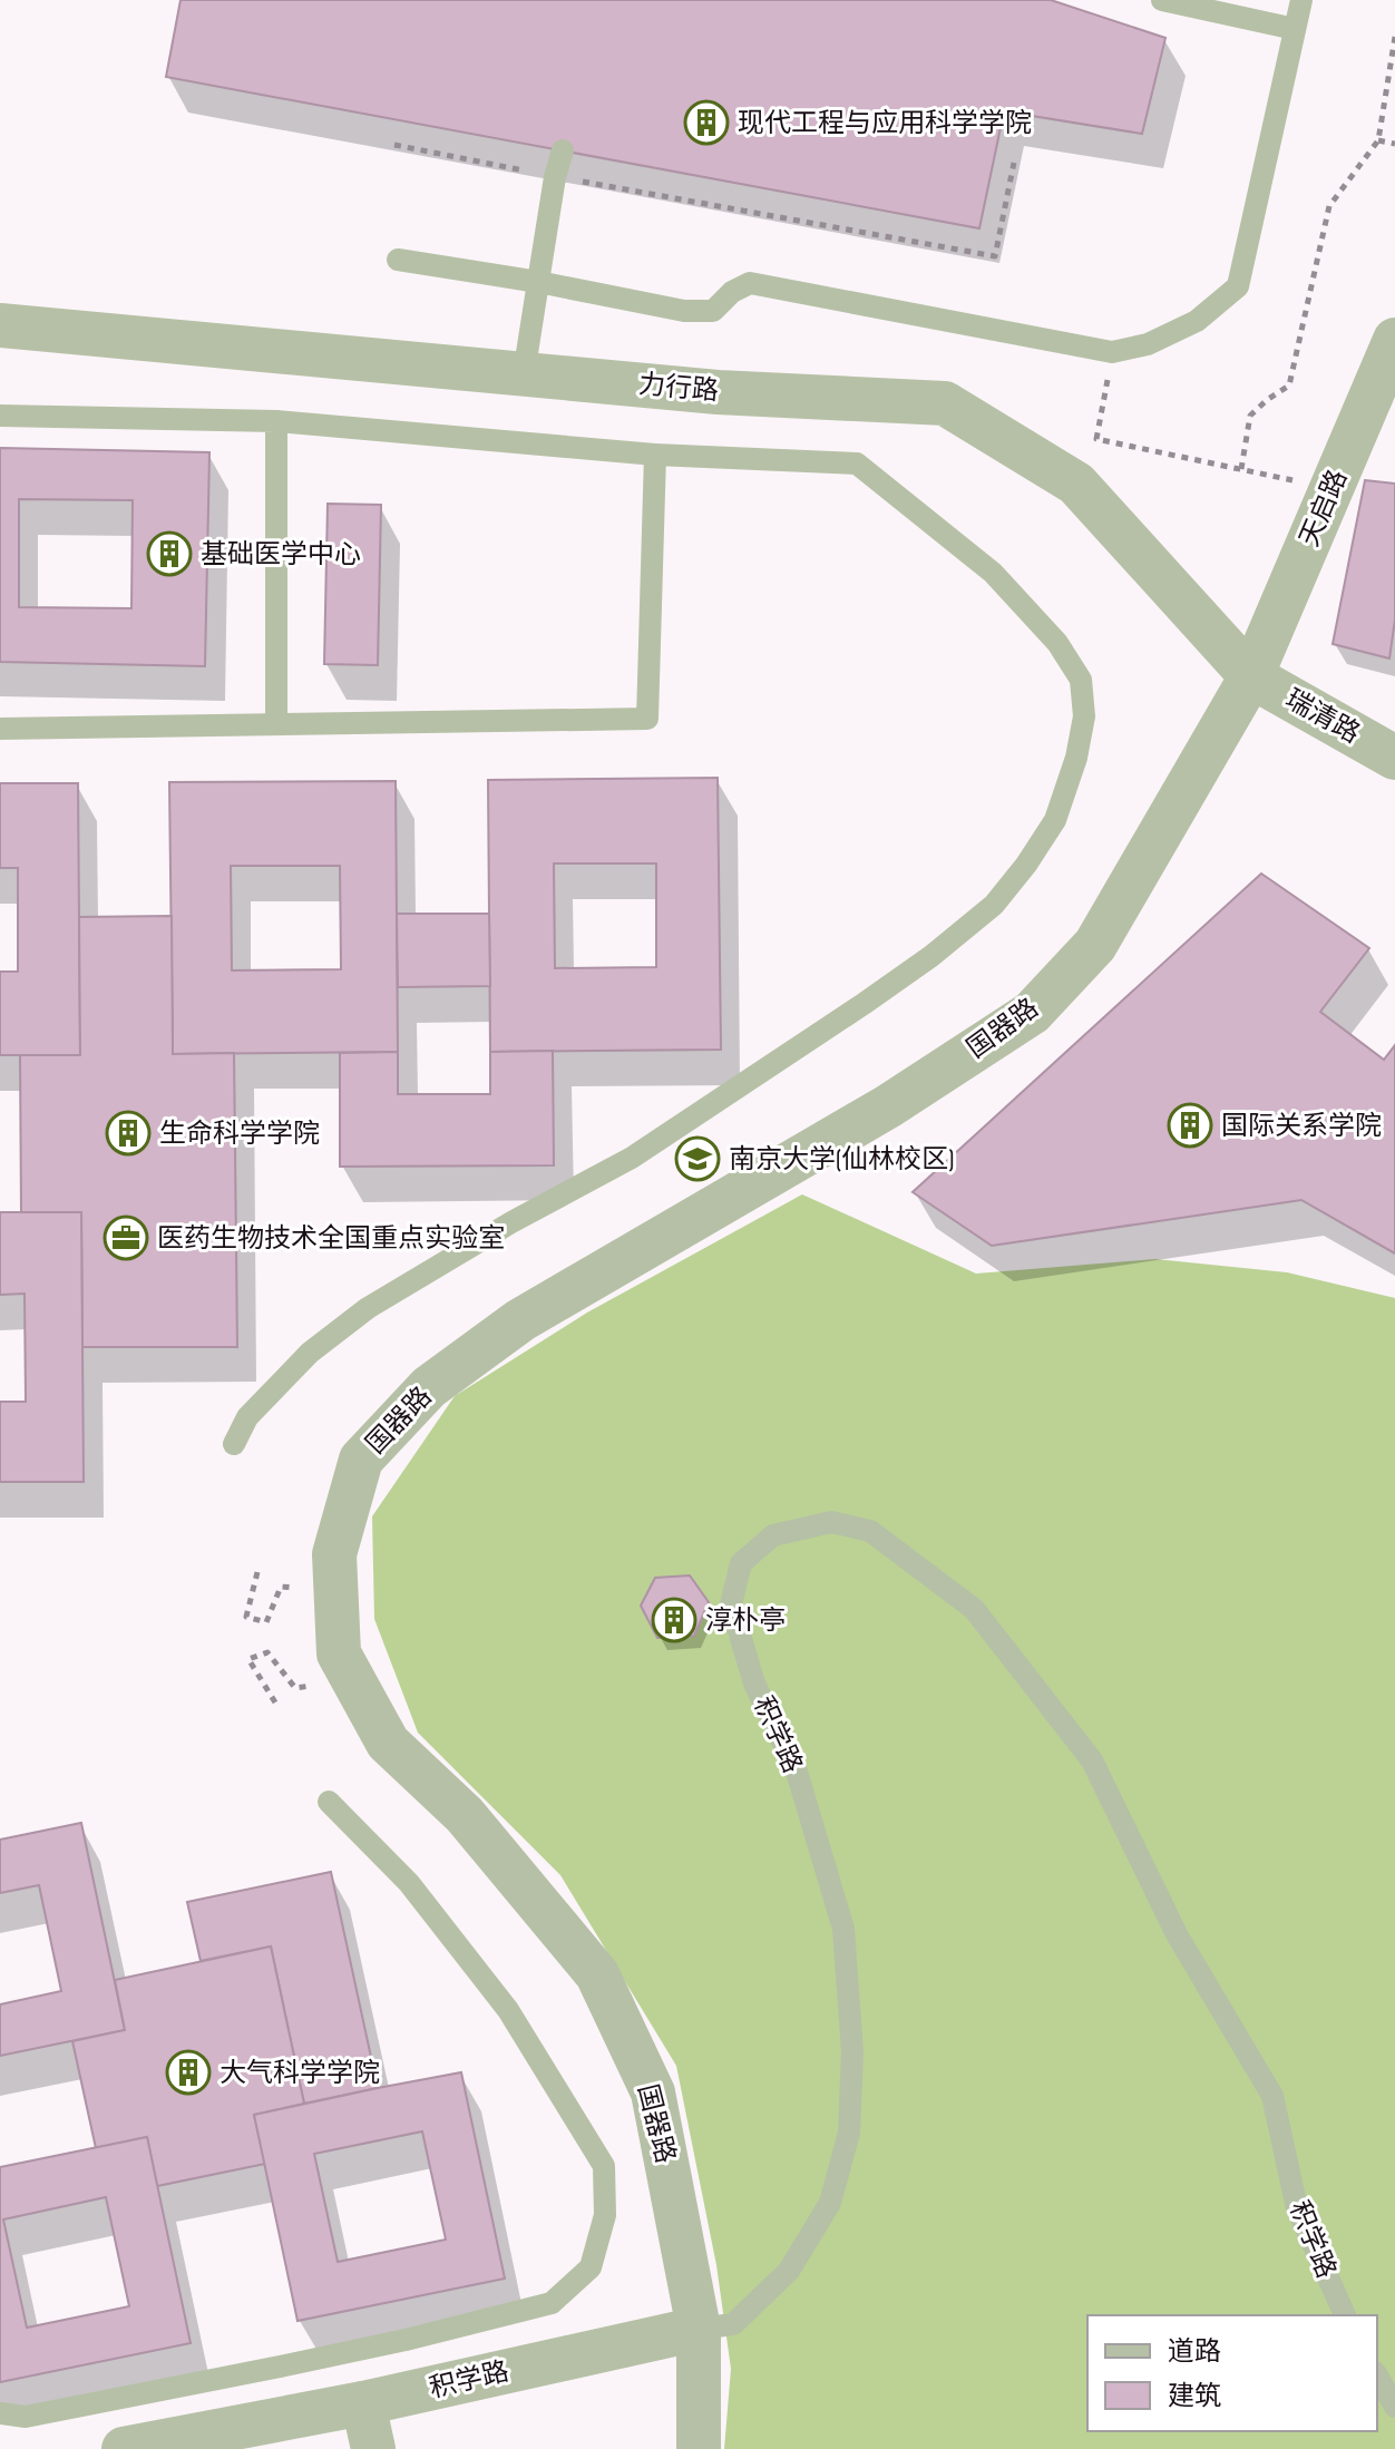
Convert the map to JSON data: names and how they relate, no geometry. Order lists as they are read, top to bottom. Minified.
{"streets":{"street":["力行路","天启路","瑞清路","国器路","积学路"]},"crossings":[["力行路","天启路"],["力行路","瑞清路"],["力行路","国器路"],["天启路","瑞清路"],["天启路","国器路"],["瑞清路","国器路"],["国器路","积学路"]],"places":{"building":["现代工程与应用科学学院","基础医学中心","国际关系学院","生命科学学院","淳朴亭","大气科学学院"],"school or university":["南京大学(仙林校区)"],"office":["医药生物技术全国重点实验室"]},"legend":["道路","建筑"]}
